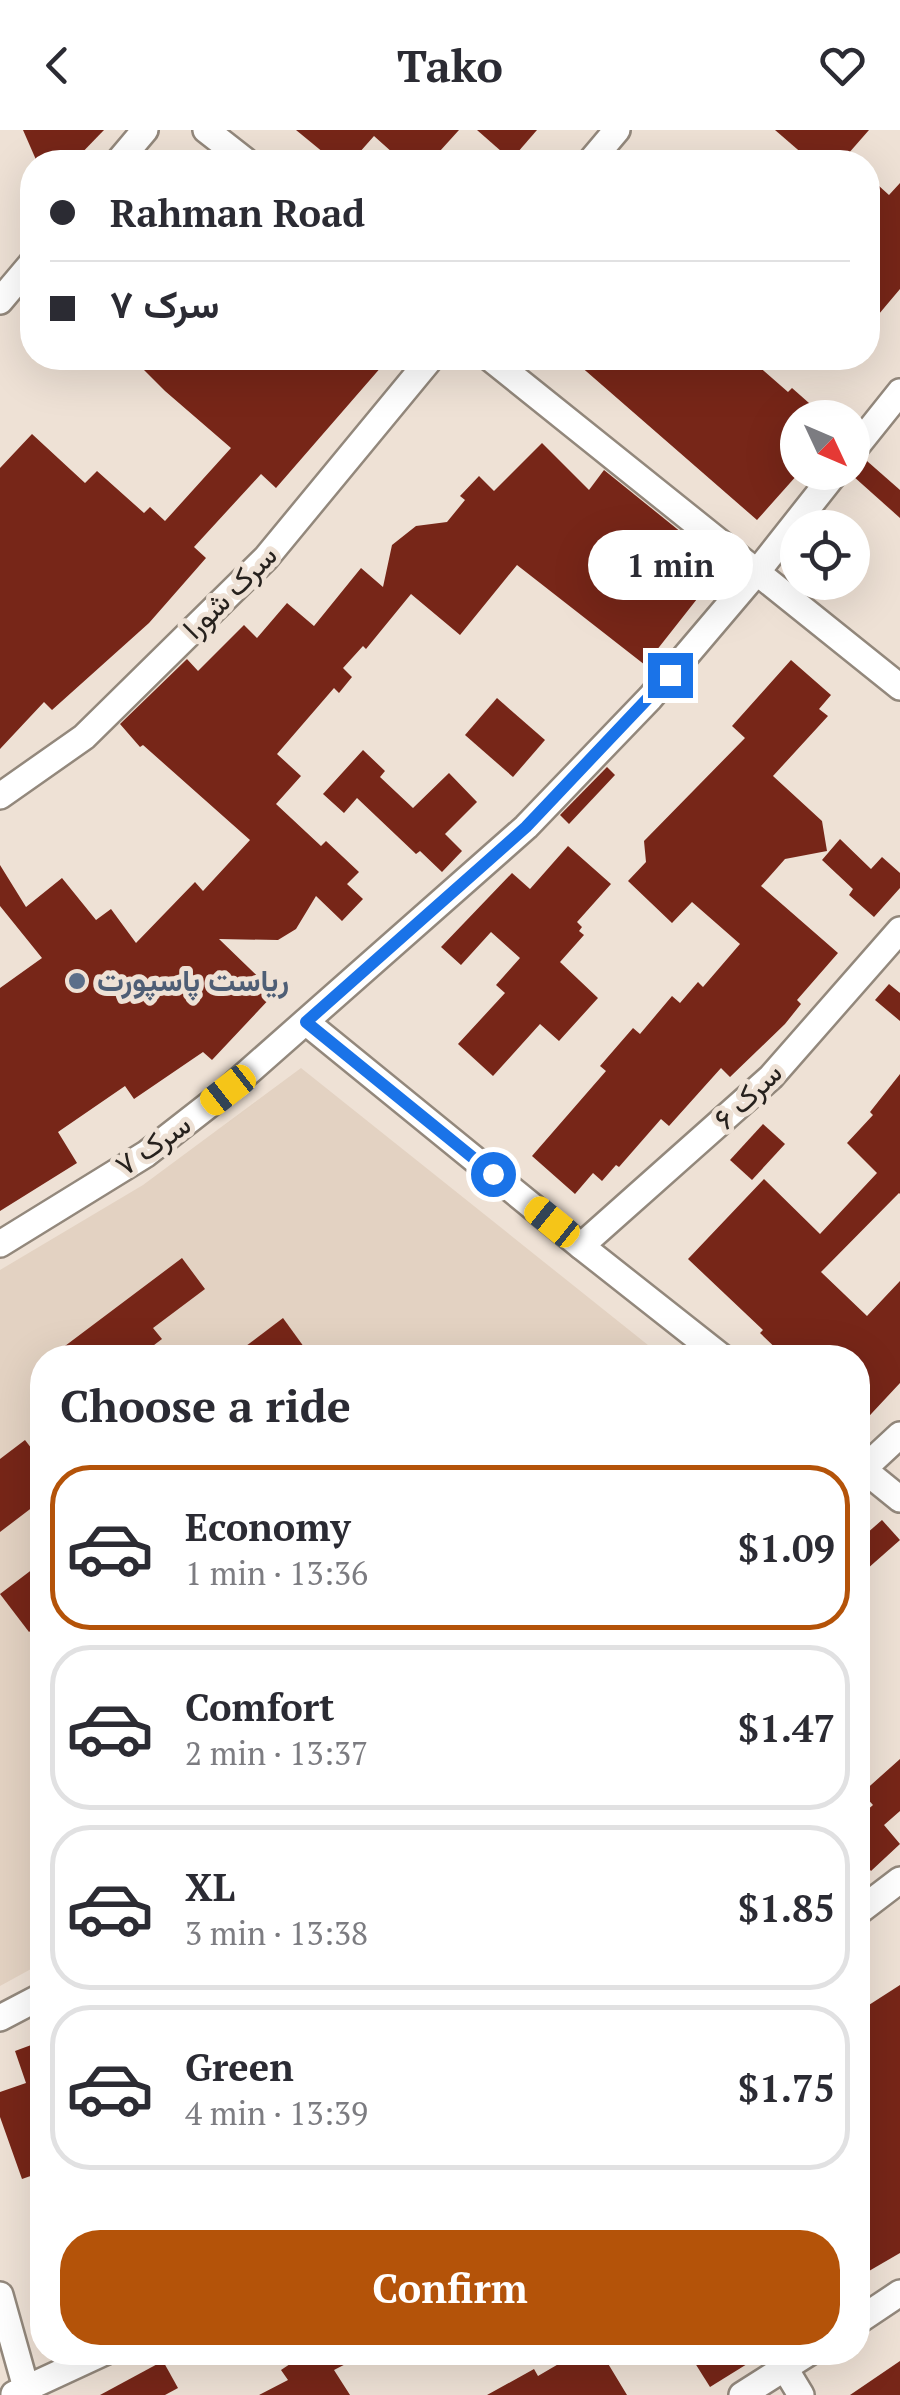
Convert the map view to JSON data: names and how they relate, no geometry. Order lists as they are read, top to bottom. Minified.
{"streets":{"street":["سرک شورا","سرک ۶","سرک ۷"]},"places":["ریاست پاسپورت"],"north":"bottom right","page":{"header":"Tako","banner":["Rahman Road","سرک ۷"],"bubble":"1 min","heading":"Choose a ride","list":[{"name":"Economy","note":"1 min · 13:36","value":"$1.09"},{"name":"Comfort","note":"2 min · 13:37","value":"$1.47"},{"name":"XL","note":"3 min · 13:38","value":"$1.85"},{"name":"Green","note":"4 min · 13:39","value":"$1.75"}],"buttons":"Confirm"}}
